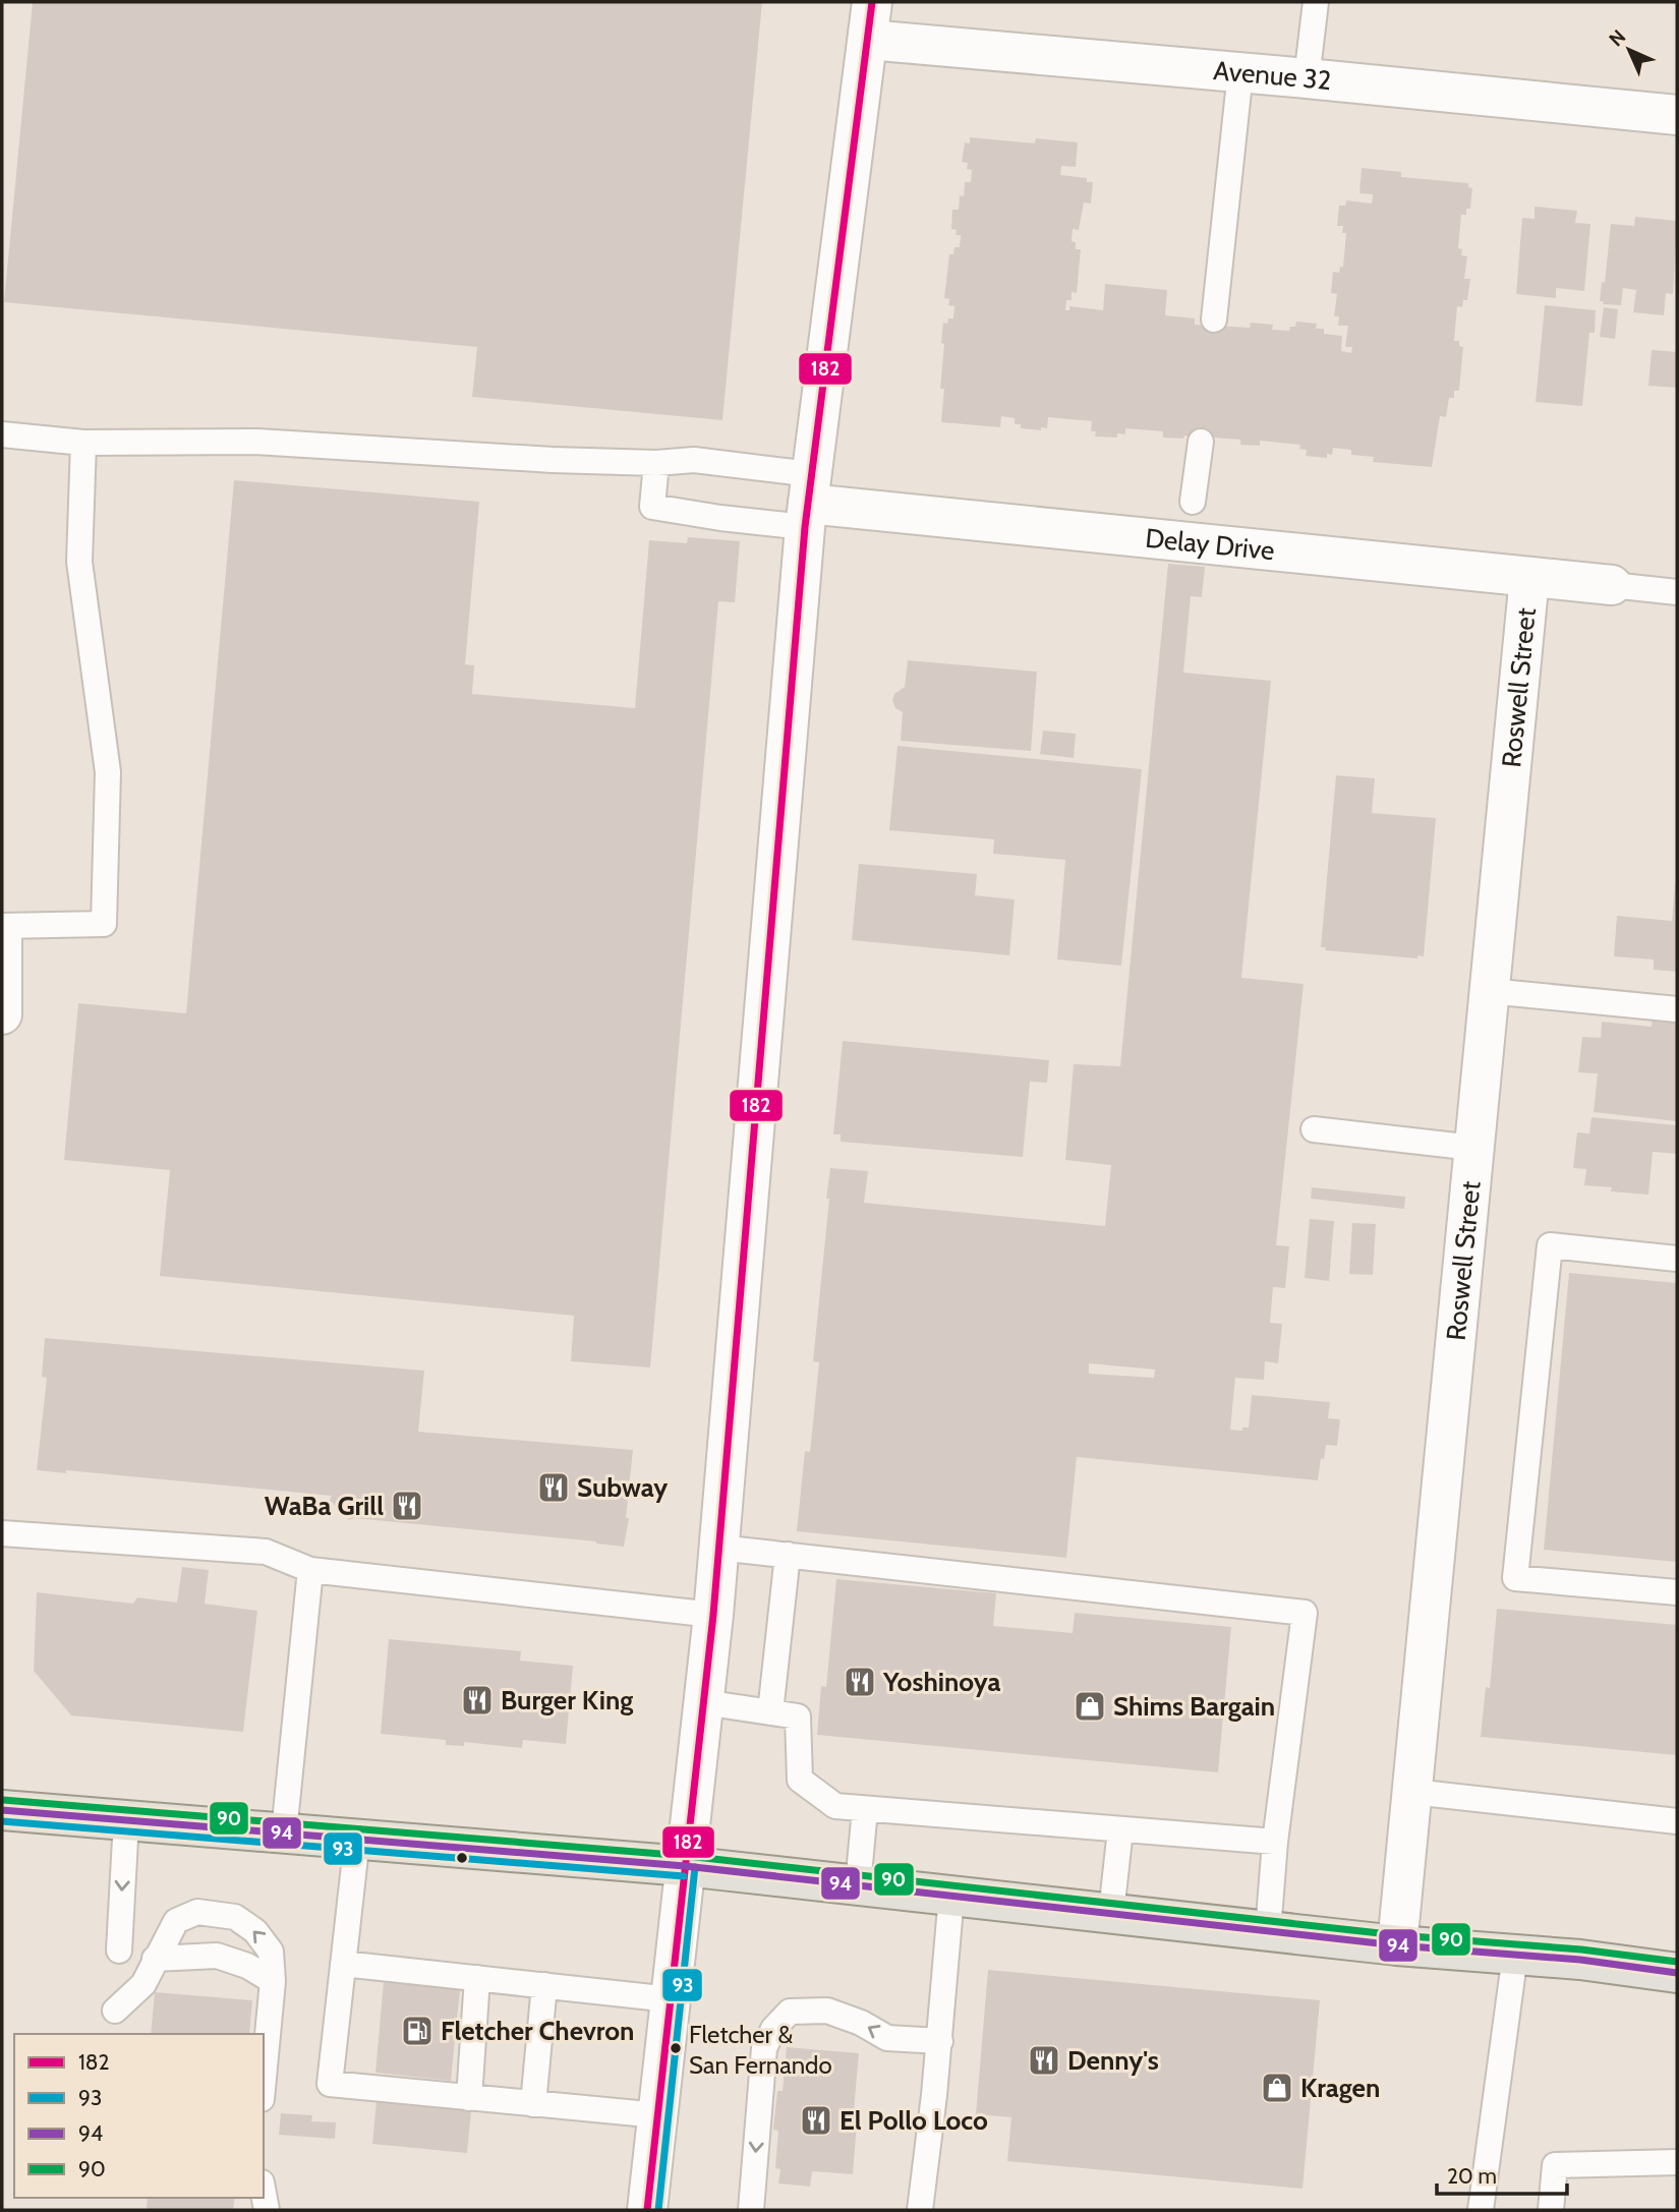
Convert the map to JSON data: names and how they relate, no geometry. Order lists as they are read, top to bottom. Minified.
{"streets":{"street":["Avenue 32","Delay Drive","Roswell Street"]},"crossings":[["Delay Drive","Roswell Street"]],"places":{"restaurant":["Subway","WaBa Grill","Yoshinoya","Burger King","Denny's","El Pollo Loco"],"shop":["Shims Bargain","Kragen"],"fuel station":["Fletcher Chevron"],"other":["Fletcher & San Fernando"]},"lines":["transit line 182","transit line 90","transit line 94","transit line 93"],"legend":["182","93","94","90"],"scale_bar":"20 m","north":"top left"}
